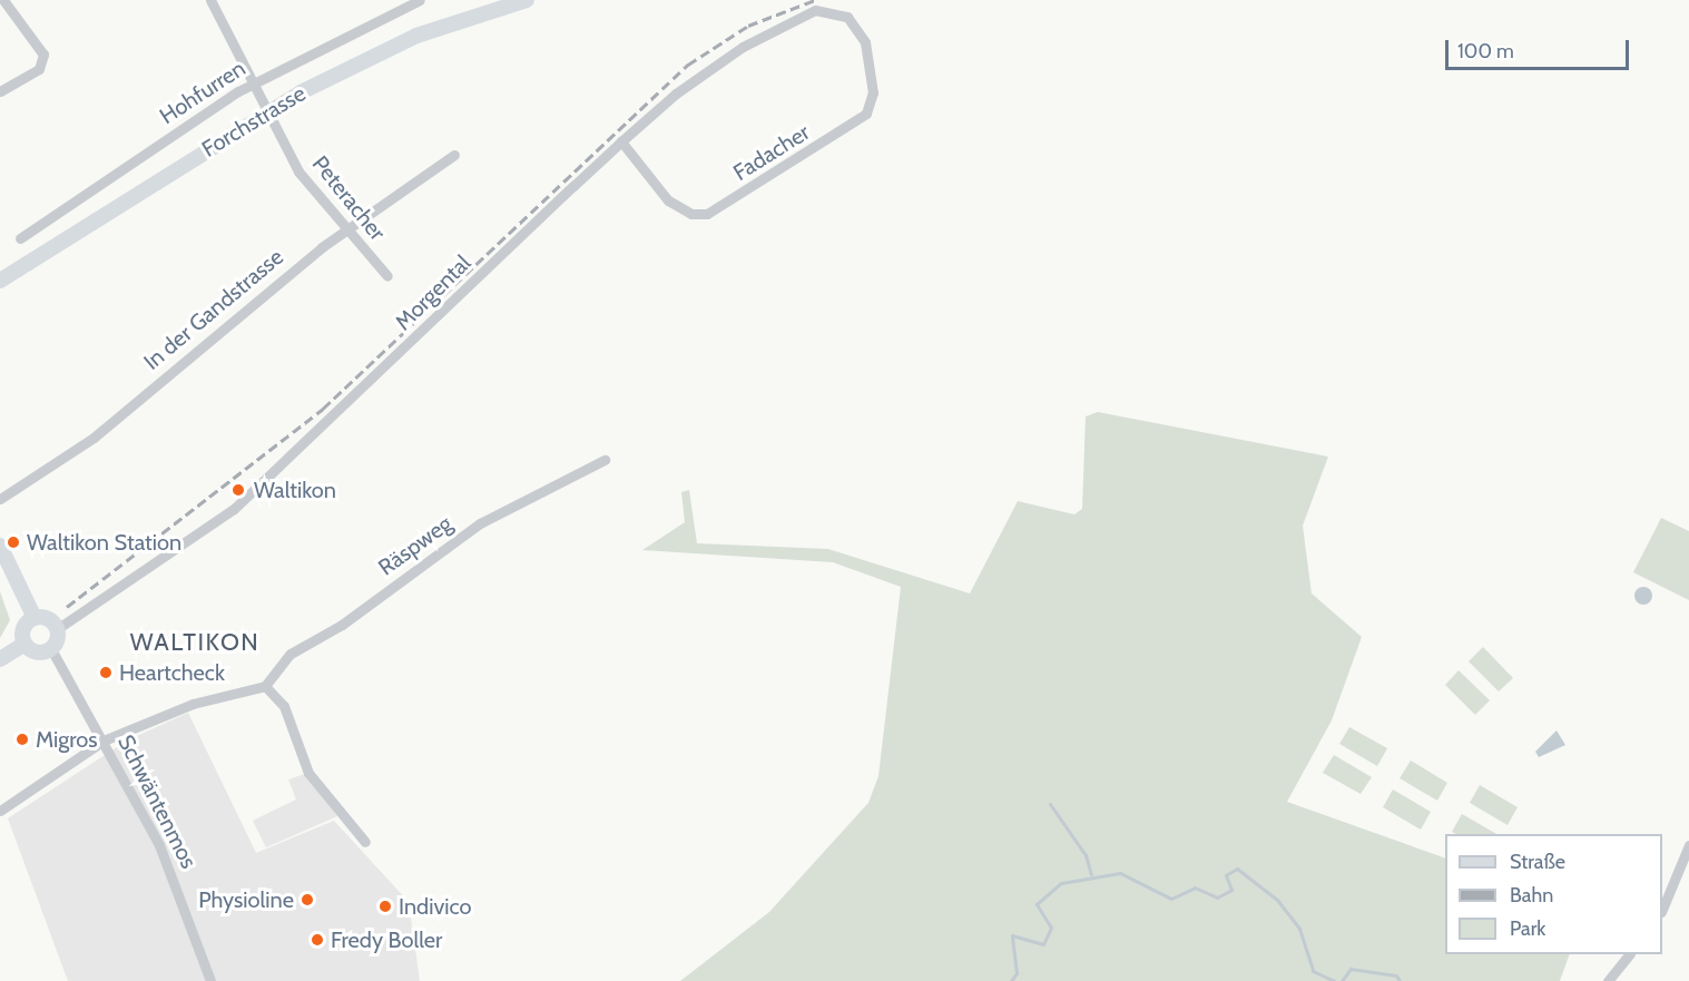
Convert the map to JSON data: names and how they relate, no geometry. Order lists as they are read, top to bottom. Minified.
{"streets":{"main road":["Forchstrasse"],"street":["Hohfurren","Fadacher","Peteracher","Morgental","In der Gandstrasse","Räspweg","Schwäntenmos"]},"crossings":[["Hohfurren","Peteracher"],["Fadacher","Morgental"],["Peteracher","In der Gandstrasse"],["Morgental","Schwäntenmos"]],"districts":["WALTIKON"],"places":["Waltikon","Waltikon Station","Heartcheck","Migros","Physioline","Indivico","Fredy Boller"],"legend":["Straße","Bahn","Park"],"scale_bar":"100 m"}
